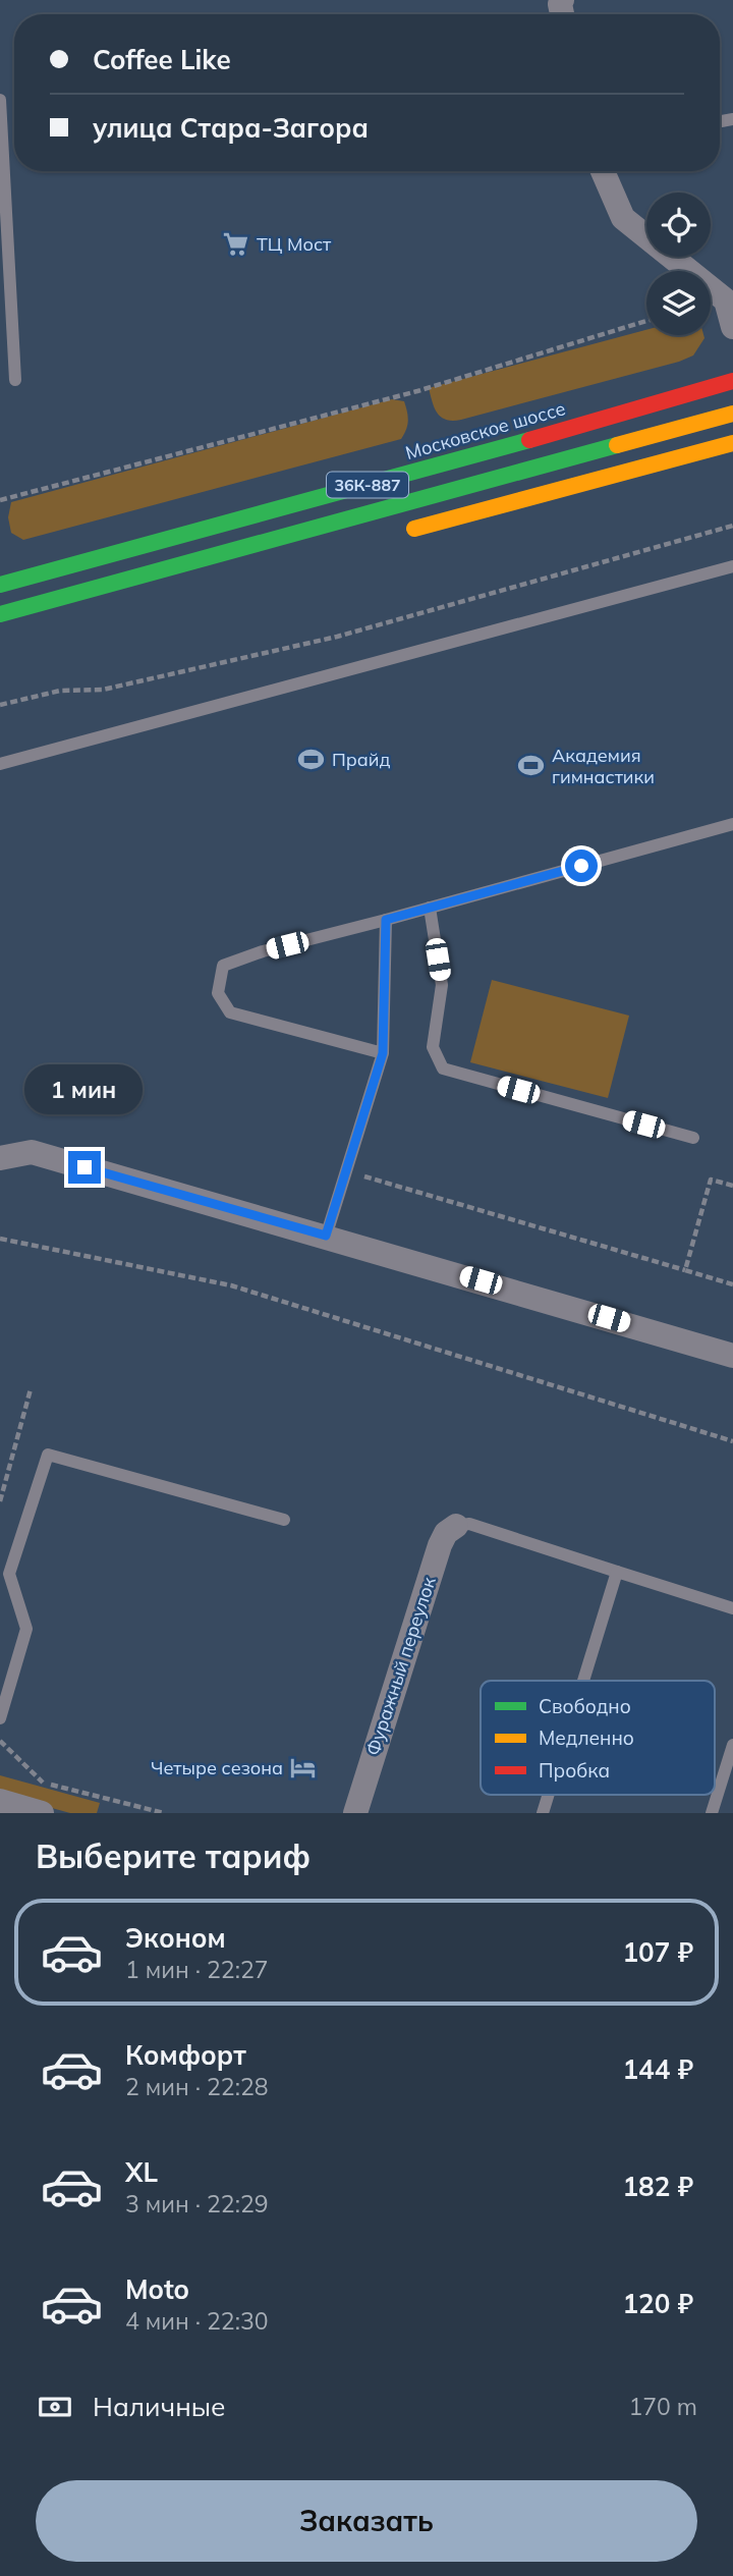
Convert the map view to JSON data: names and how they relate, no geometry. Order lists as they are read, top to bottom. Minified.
{"streets":{"main road":["Московское шоссе","36К-887"],"street":["Фуражный переулок"]},"places":{"supermarket":["ТЦ Мост"],"sports":["Прайд","Академия гимнастики"],"hotel":["Четыре сезона"]},"legend":["Свободно","Медленно","Пробка"],"page":{"banner":["Coffee Like","улица Стара-Загора"],"bubble":"1 мин","heading":"Выберите тариф","list":[{"name":"Эконом","note":"1 мин · 22:27","value":"107 ₽"},{"name":"Комфорт","note":"2 мин · 22:28","value":"144 ₽"},{"name":"XL","note":"3 мин · 22:29","value":"182 ₽"},{"name":"Moto","note":"4 мин · 22:30","value":"120 ₽"}],"pay":["Наличные","170 m"],"buttons":"Заказать"}}
